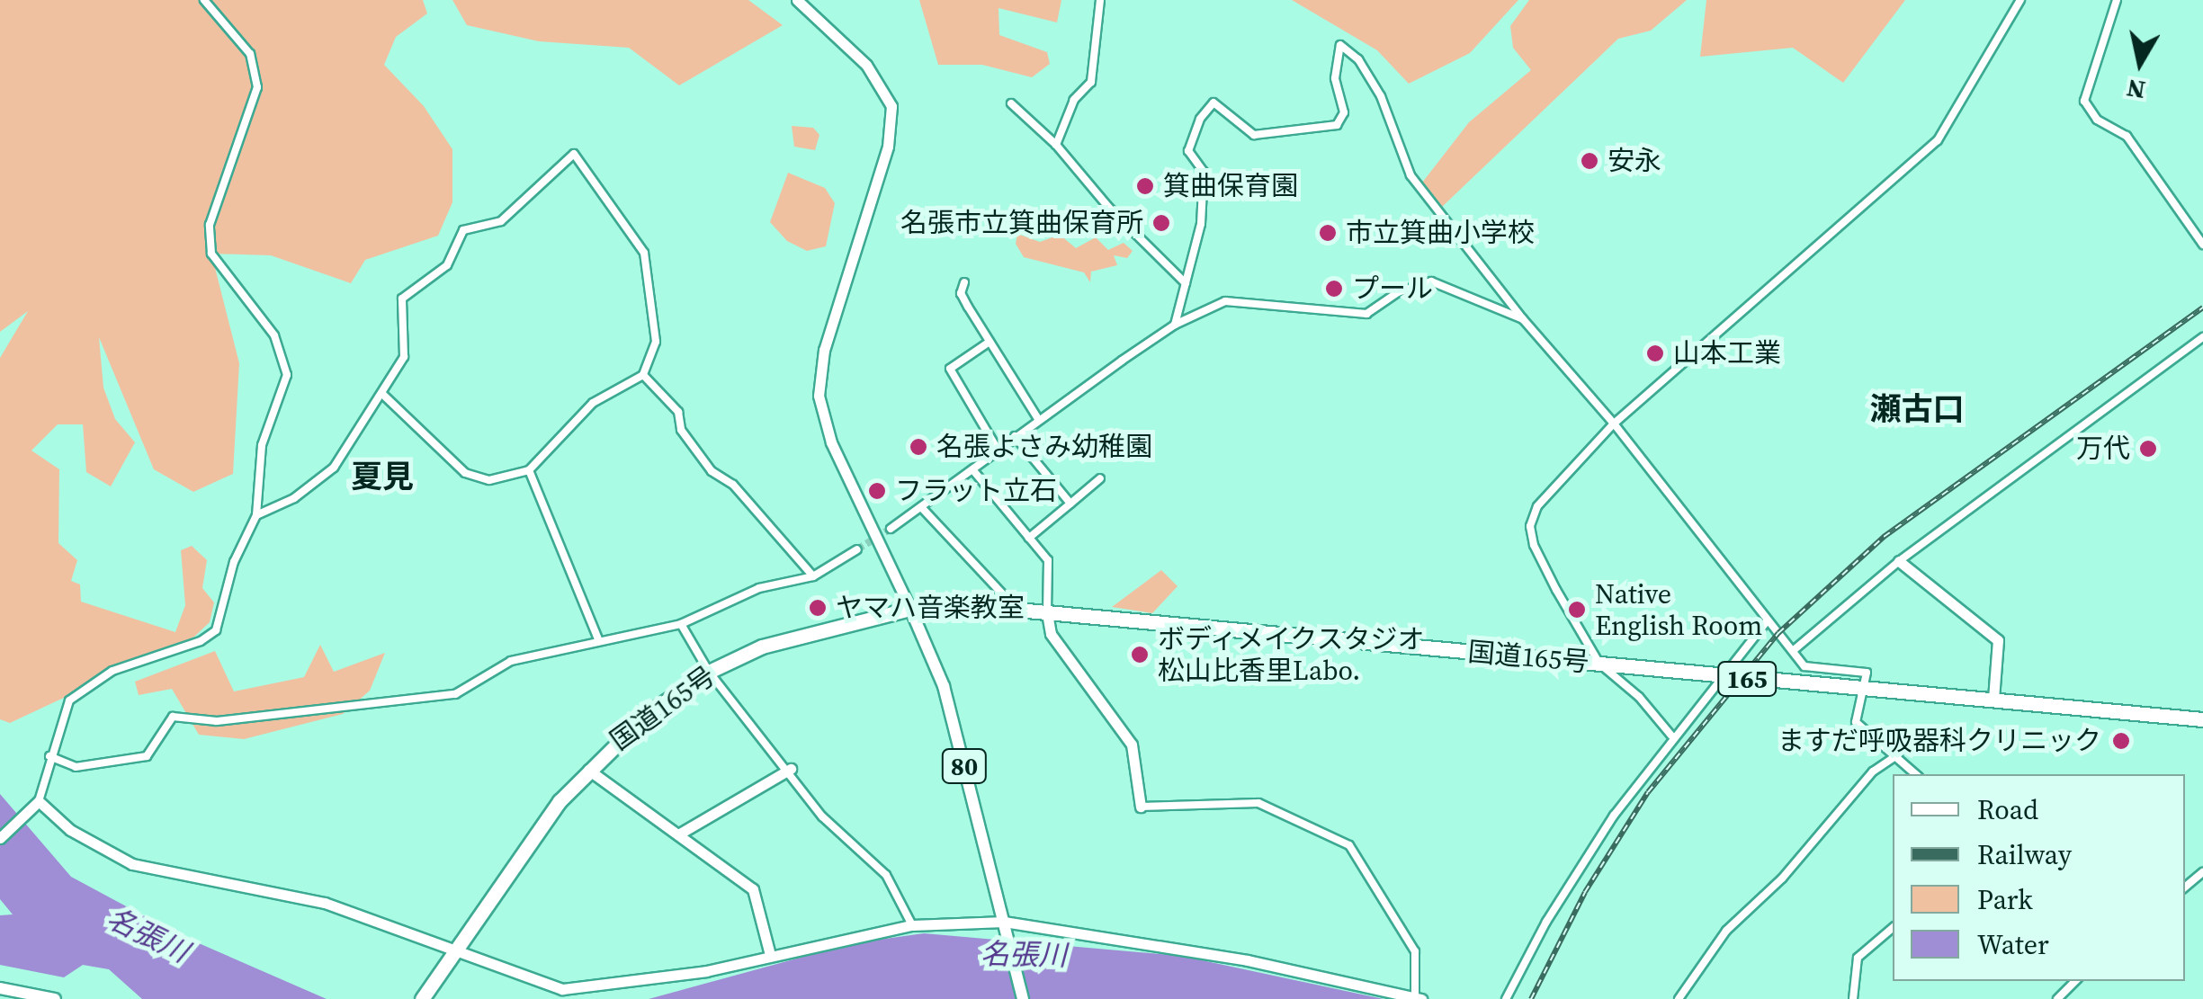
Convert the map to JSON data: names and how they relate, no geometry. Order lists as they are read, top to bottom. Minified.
{"streets":{"highway":["国道165号","165"],"main road":["80"]},"crossings":[["国道165号","80"]],"districts":["瀬古口","夏見"],"water":["名張川"],"places":["安永","箕曲保育園","名張市立箕曲保育所","市立箕曲小学校","プール","山本工業","名張よさみ幼稚園","万代","フラット立石","ヤマハ音楽教室","Native English Room","ボディメイクスタジオ 松山比香里Labo.","ますだ呼吸器科クリニック"],"legend":["Road","Railway","Park","Water"],"north":"bottom"}
